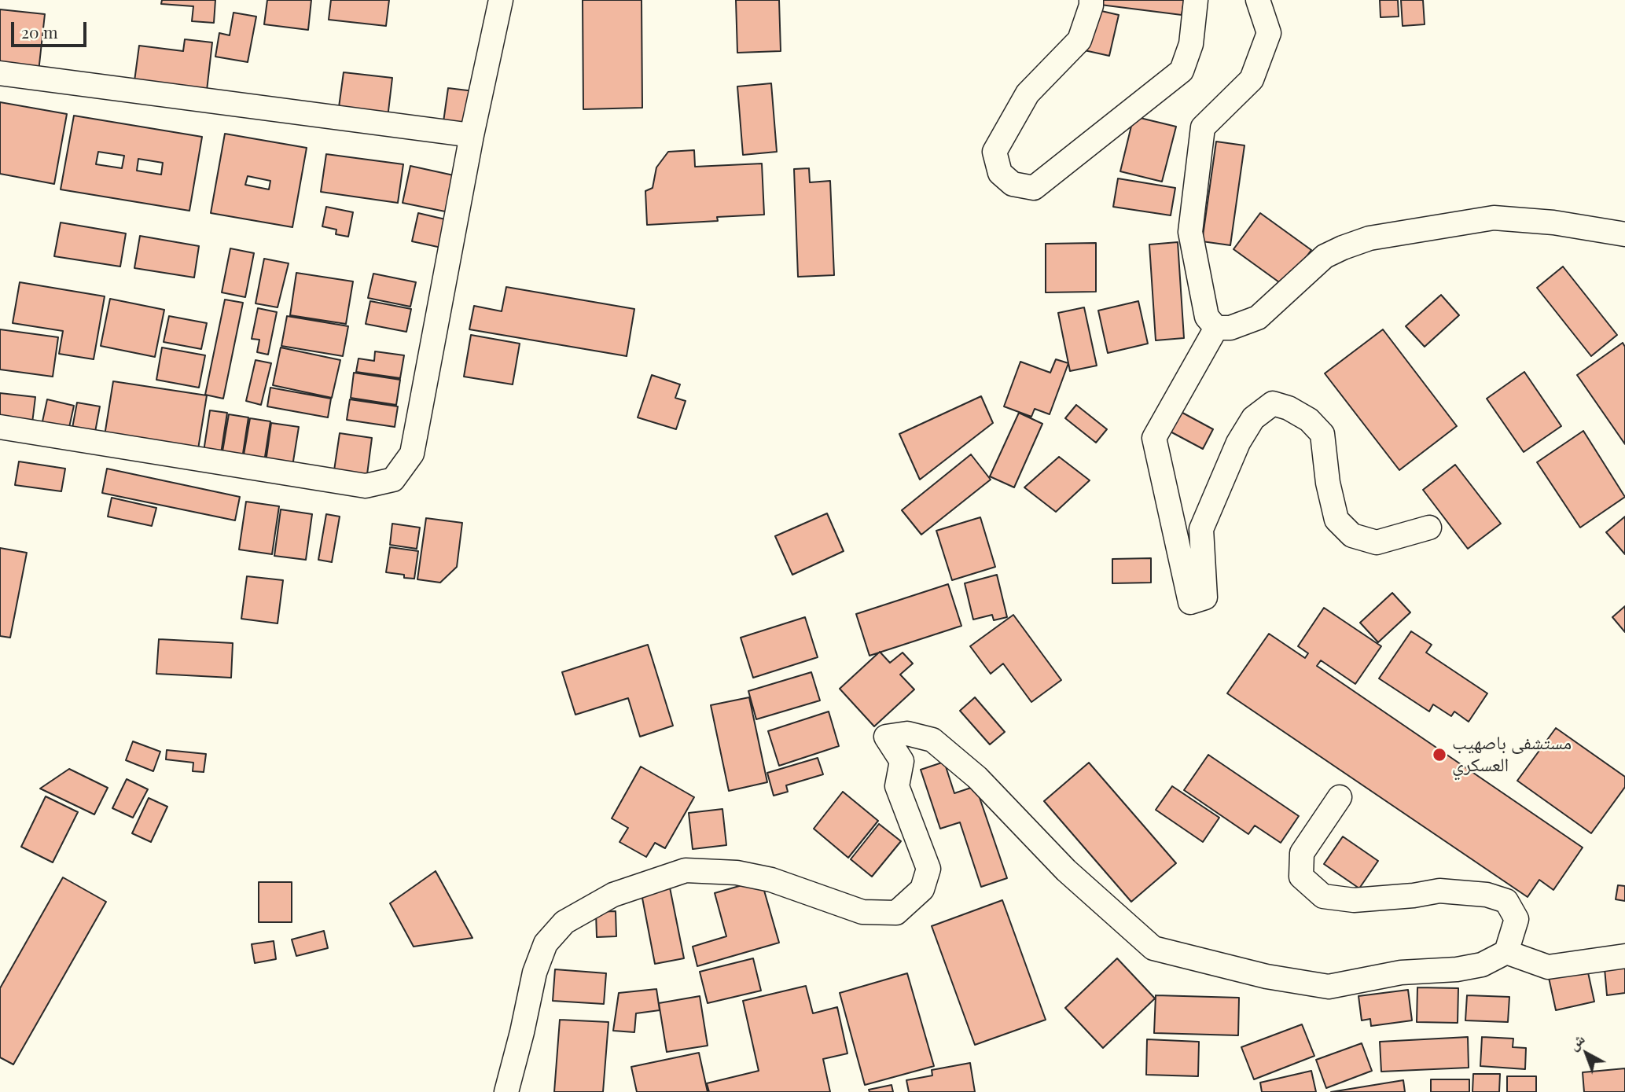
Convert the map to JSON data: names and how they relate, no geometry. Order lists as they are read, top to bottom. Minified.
{"places":["مستشفى باصهيب العسكري"],"scale_bar":"20 m","north":"top left"}
